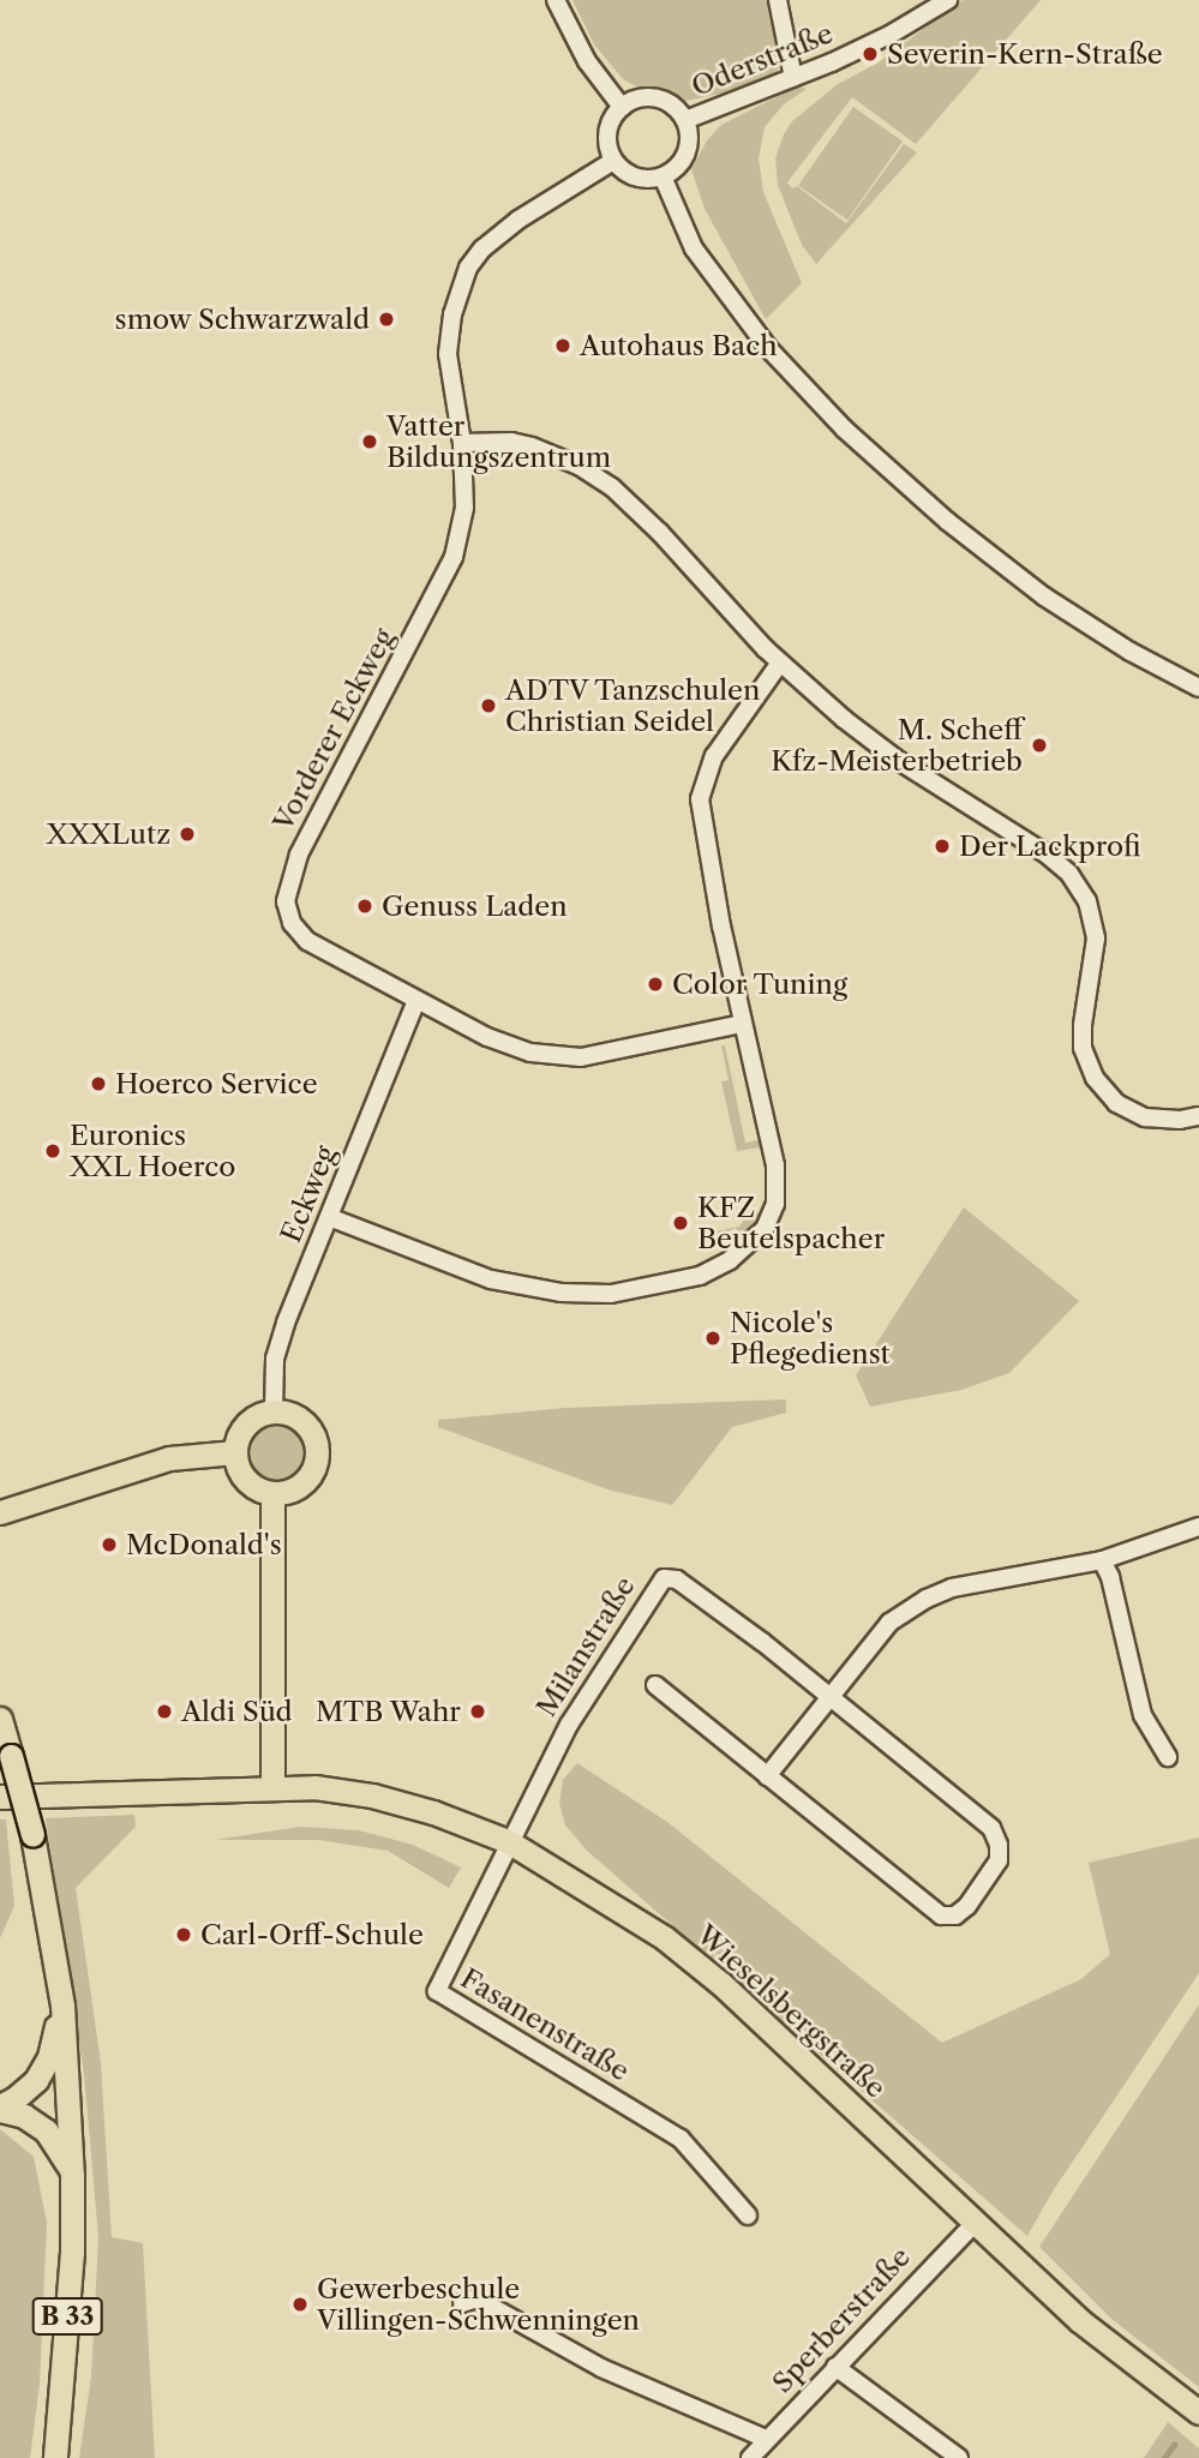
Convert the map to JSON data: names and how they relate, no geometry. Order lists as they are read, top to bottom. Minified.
{"streets":{"main road":["Wieselsbergstraße","B 33"],"street":["Oderstraße","Vorderer Eckweg","Eckweg","Milanstraße","Fasanenstraße","Sperberstraße"]},"crossings":[["Oderstraße","Vorderer Eckweg"],["Vorderer Eckweg","Eckweg"],["Milanstraße","Wieselsbergstraße"],["Milanstraße","Fasanenstraße"],["Wieselsbergstraße","Fasanenstraße"],["Wieselsbergstraße","Sperberstraße"]],"places":["Severin-Kern-Straße","smow Schwarzwald","Autohaus Bach","Vatter Bildungszentrum","ADTV Tanzschulen Christian Seidel","M. Scheff Kfz-Meisterbetrieb","XXXLutz","Der Lackprofi","Genuss Laden","Color Tuning","Hoerco Service","Euronics XXL Hoerco","KFZ Beutelspacher","Nicole's Pflegedienst","McDonald's","Aldi Süd","MTB Wahr","Carl-Orff-Schule","Gewerbeschule Villingen-Schwenningen"]}
